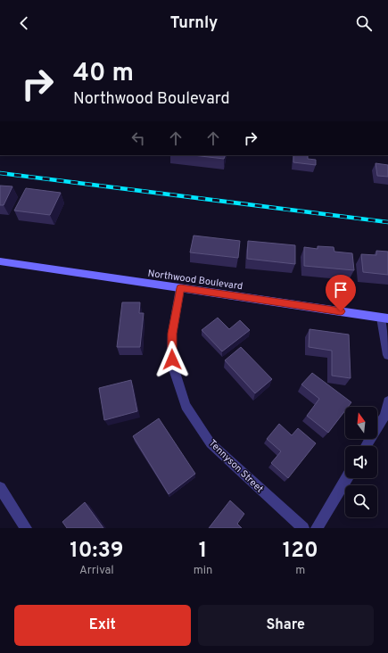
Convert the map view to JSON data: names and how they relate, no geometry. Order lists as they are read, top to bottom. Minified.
{"streets":{"street":["Northwood Boulevard","Tennyson Street"]},"crossings":[["Northwood Boulevard","Tennyson Street"]],"north":"top","page":{"header":"Turnly","turn":["40 m","Northwood Boulevard"],"eta":["10:39","Arrival","1","min","120","m"],"buttons":["Exit","Share"]}}
